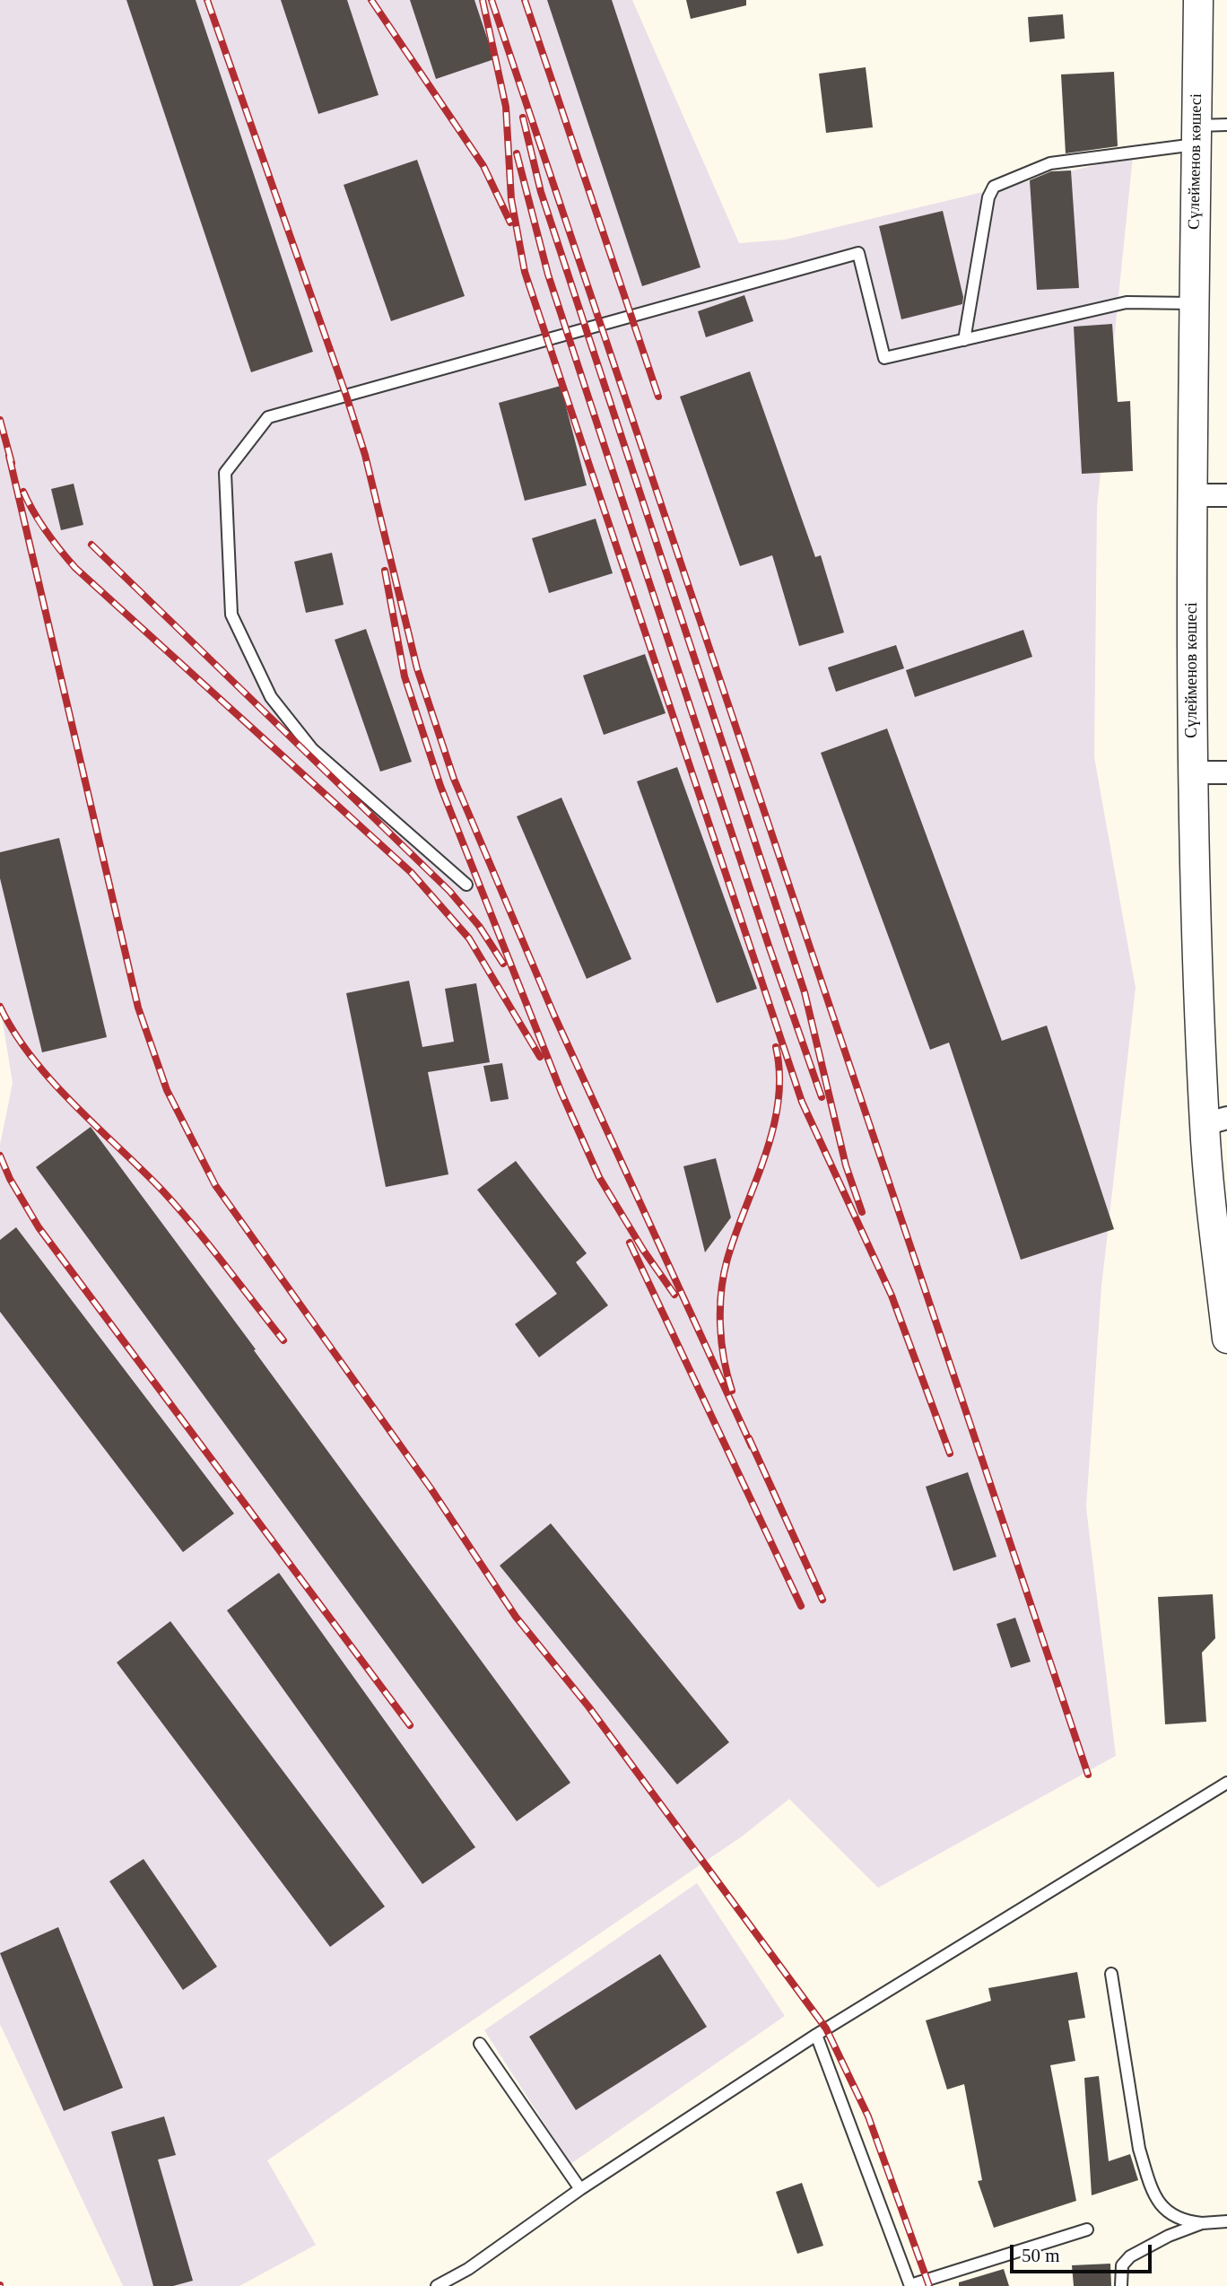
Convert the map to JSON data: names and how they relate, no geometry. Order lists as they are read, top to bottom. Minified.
{"streets":{"street":["Сүлейменов көшесі"]},"scale_bar":"50 m"}
